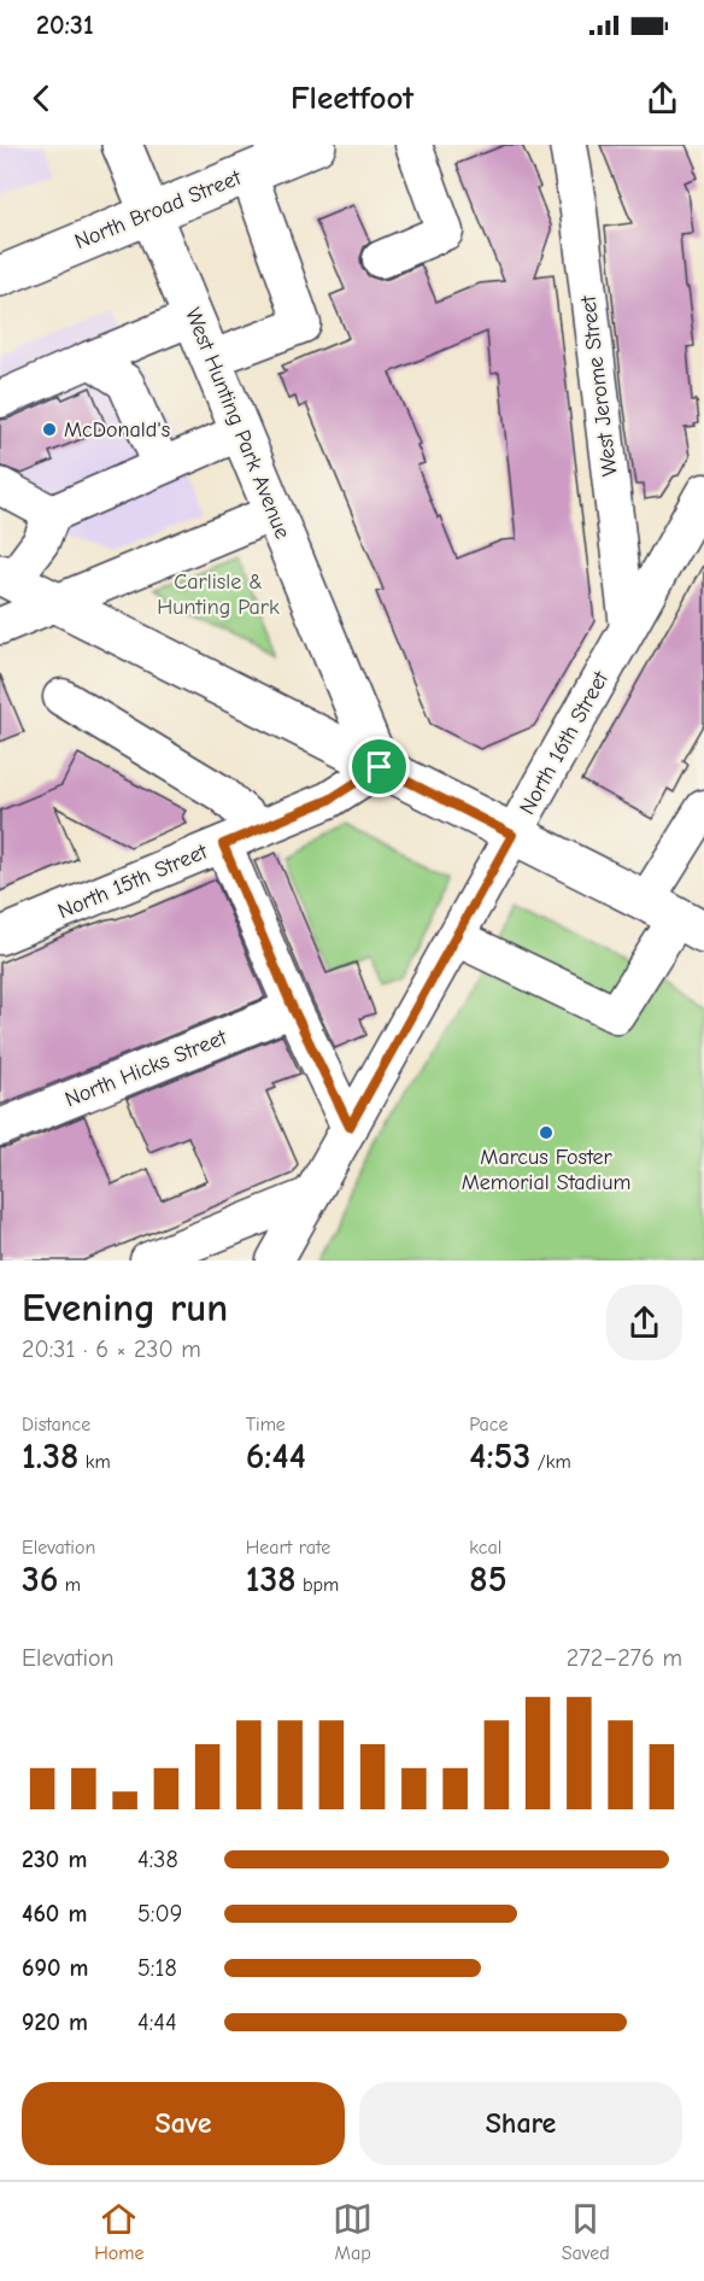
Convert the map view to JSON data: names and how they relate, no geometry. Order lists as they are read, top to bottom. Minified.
{"streets":{"main road":["North Broad Street","West Hunting Park Avenue"],"street":["West Jerome Street","North 16th Street","North 15th Street","North Hicks Street"]},"crossings":[["North Broad Street","West Hunting Park Avenue"],["West Jerome Street","North 16th Street"],["West Hunting Park Avenue","North 15th Street"]],"parks":["Carlisle & Hunting Park"],"places":["McDonald's","Marcus Foster Memorial Stadium"],"page":{"status":"20:31","header":"Fleetfoot","heading":["Evening run","20:31 · 6 × 230 m"],"stats":[["Distance","1.38 km"],["Time","6:44"],["Pace","4:53 /km"],["Elevation","36 m"],["Heart rate","138 bpm"],["kcal","85"]],"chart":["Elevation","272–276 m"],"list":[{"name":"230 m","note":"4:38"},{"name":"460 m","note":"5:09"},{"name":"690 m","note":"5:18"},{"name":"920 m","note":"4:44"}],"buttons":["Save","Share"],"tabs":["Home","Map","Saved"]}}
